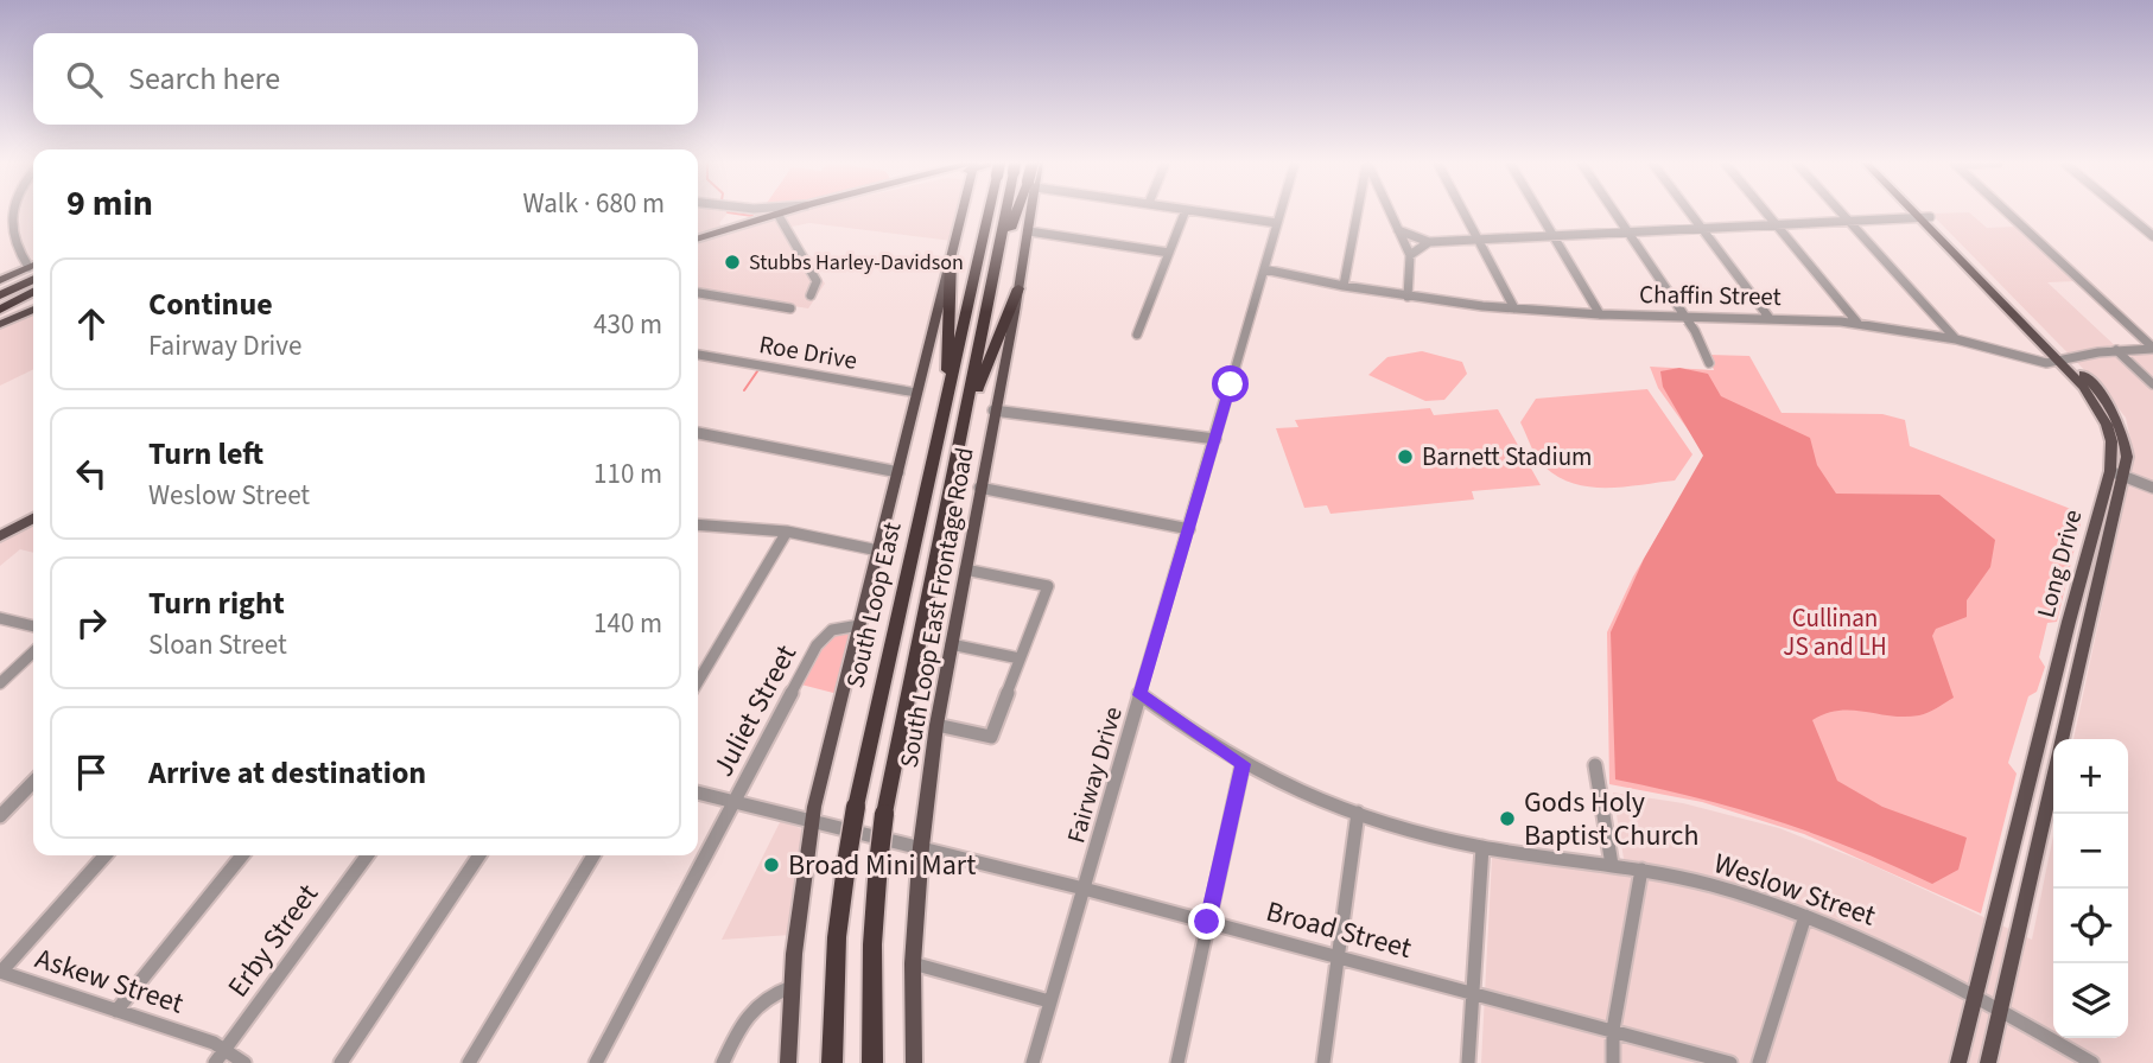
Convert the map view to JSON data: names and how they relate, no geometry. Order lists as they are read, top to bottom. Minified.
{"streets":{"highway":["South Loop East"],"main road":["Long Drive","South Loop East Frontage Road"],"street":["Chaffin Street","Roe Drive","Juliet Street","Fairway Drive","Weslow Street","Broad Street","Erby Street","Askew Street"]},"crossings":[["Chaffin Street","Long Drive"],["Chaffin Street","Fairway Drive"],["Long Drive","Weslow Street"],["South Loop East Frontage Road","Broad Street"],["Juliet Street","Broad Street"],["Fairway Drive","Weslow Street"],["Fairway Drive","Broad Street"],["Erby Street","Askew Street"]],"parks":["Cullinan JS and LH"],"places":["Stubbs Harley-Davidson","Barnett Stadium","Gods Holy Baptist Church","Broad Mini Mart"],"page":{"search":"Search here","heading":["9 min","Walk · 680 m"],"list":[["Continue","Fairway Drive","430 m"],["Turn left","Weslow Street","110 m"],["Turn right","Sloan Street","140 m"],"Arrive at destination"],"map_buttons":["+","−"]}}
